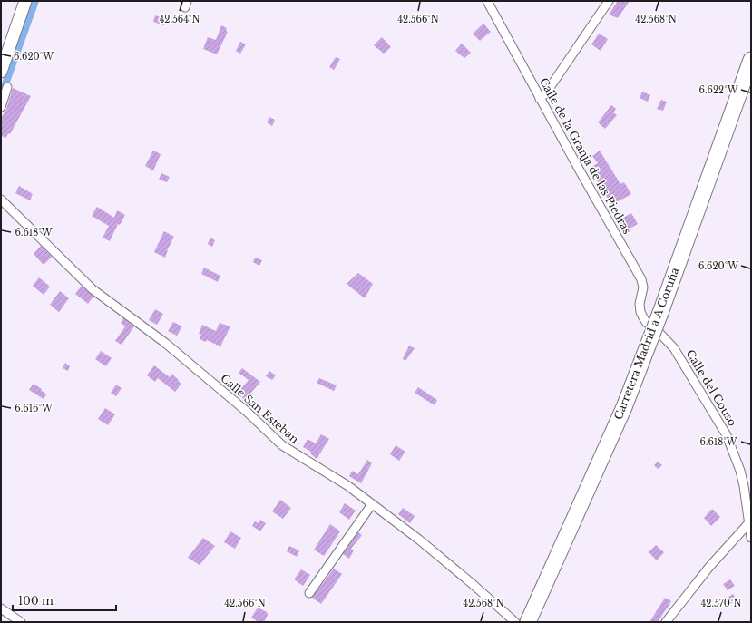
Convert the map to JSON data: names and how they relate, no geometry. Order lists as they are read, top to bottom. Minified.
{"streets":{"highway":["Carretera Madrid a A Coruña"],"street":["Calle de la Granja de las Piedras","Calle del Couso","Calle San Esteban"]},"crossings":[["Calle de la Granja de las Piedras","Carretera Madrid a A Coruña"],["Calle de la Granja de las Piedras","Calle del Couso"],["Carretera Madrid a A Coruña","Calle del Couso"]],"scale_bar":"100 m","coordinates":["42.564°N","42.566°N","42.568°N","6.620°W","6.622°W","6.618°W","6.616°W","42.570°N"]}
